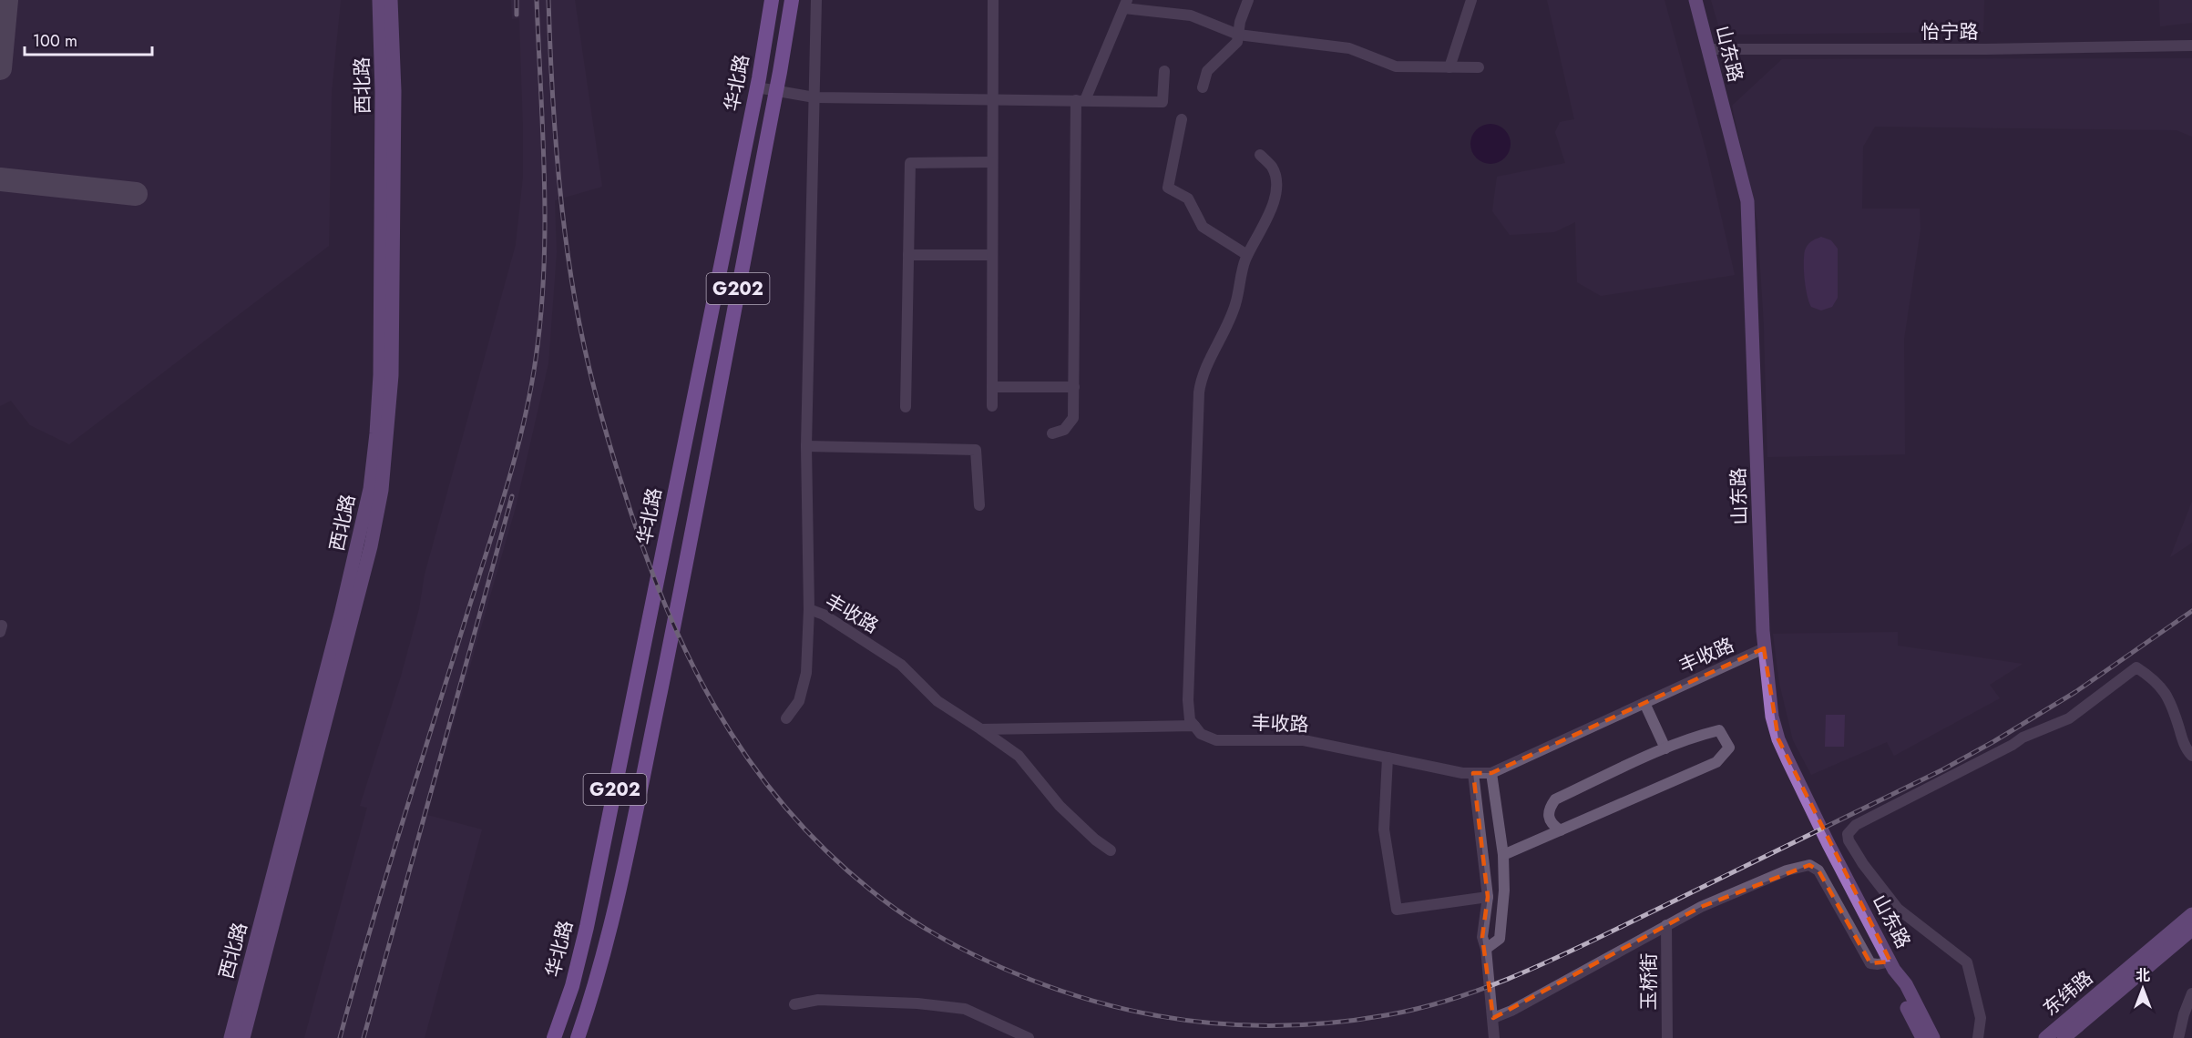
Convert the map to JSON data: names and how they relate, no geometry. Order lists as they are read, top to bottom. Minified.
{"streets":{"highway":["华北路","G202"],"main road":["山东路","西北路","东纬路"],"street":["怡宁路","丰收路","玉桥街"]},"crossings":[["怡宁路","山东路"],["山东路","丰收路"]],"scale_bar":"100 m","north":"top"}
